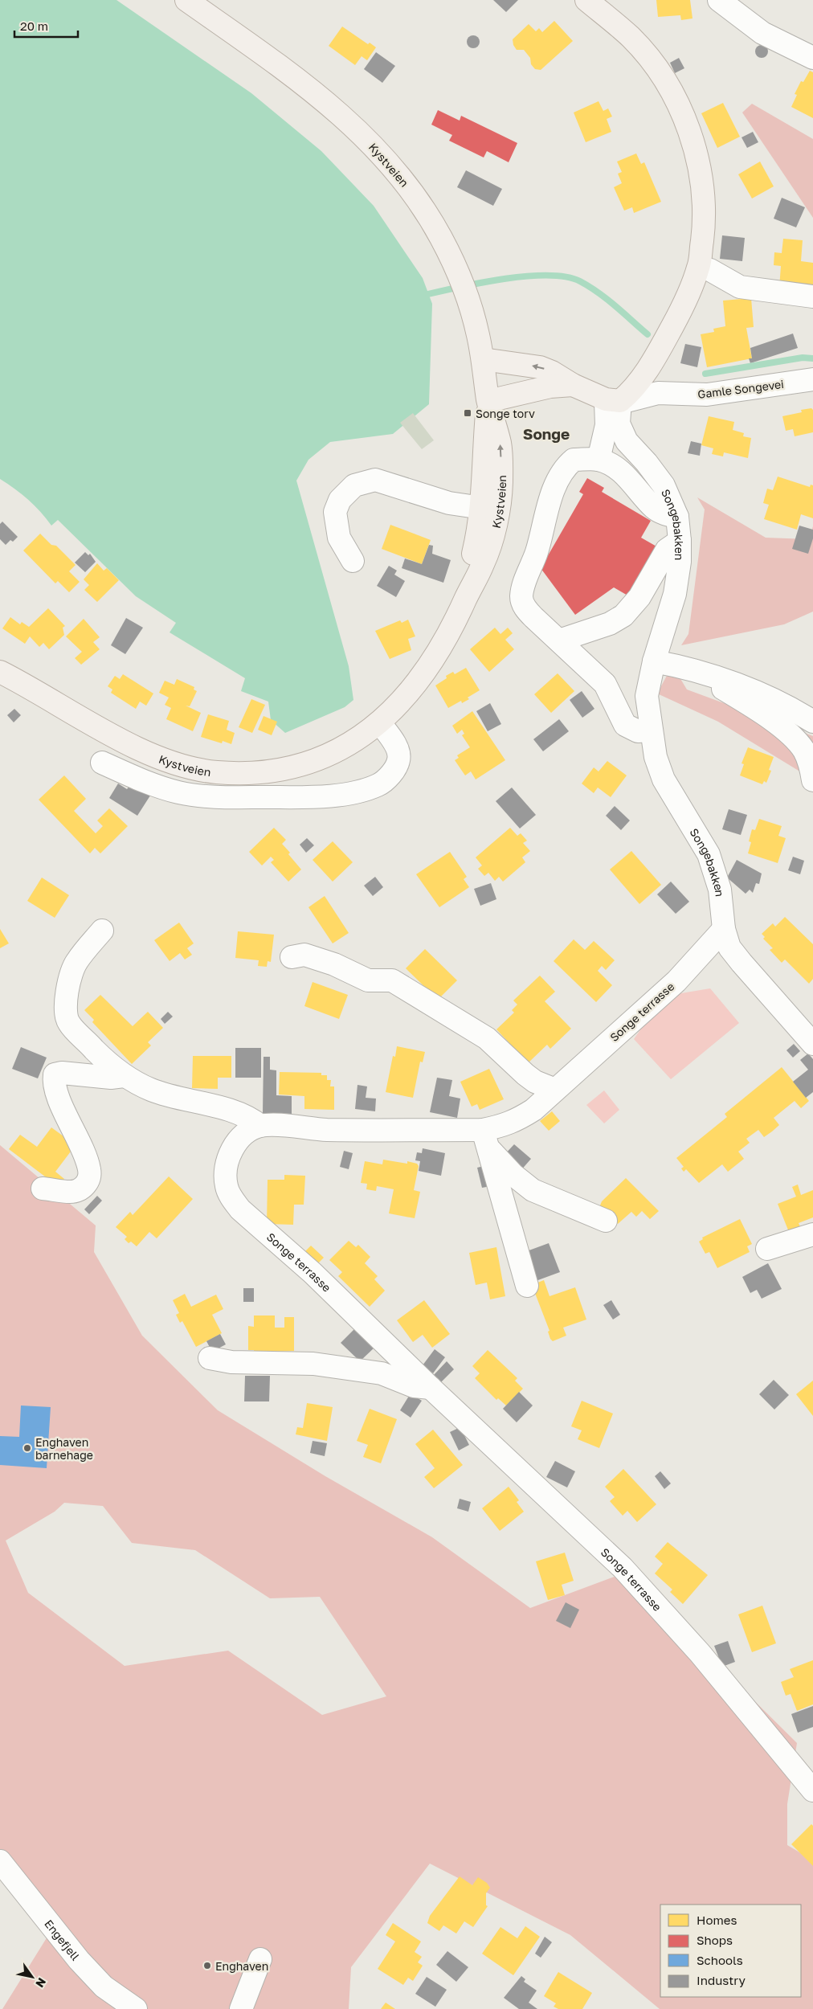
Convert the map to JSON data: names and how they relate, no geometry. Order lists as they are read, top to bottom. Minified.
{"streets":{"main road":["Kystveien"],"street":["Gamle Songevei","Songebakken","Songe terrasse","Engefjell"]},"crossings":[["Gamle Songevei","Songebakken"],["Songebakken","Songe terrasse"]],"districts":["Songe"],"places":{"transit":["Songe torv"],"other":["Enghaven barnehage","Enghaven"]},"legend":["Homes","Shops","Schools","Industry"],"scale_bar":"20 m","north":"bottom right"}
